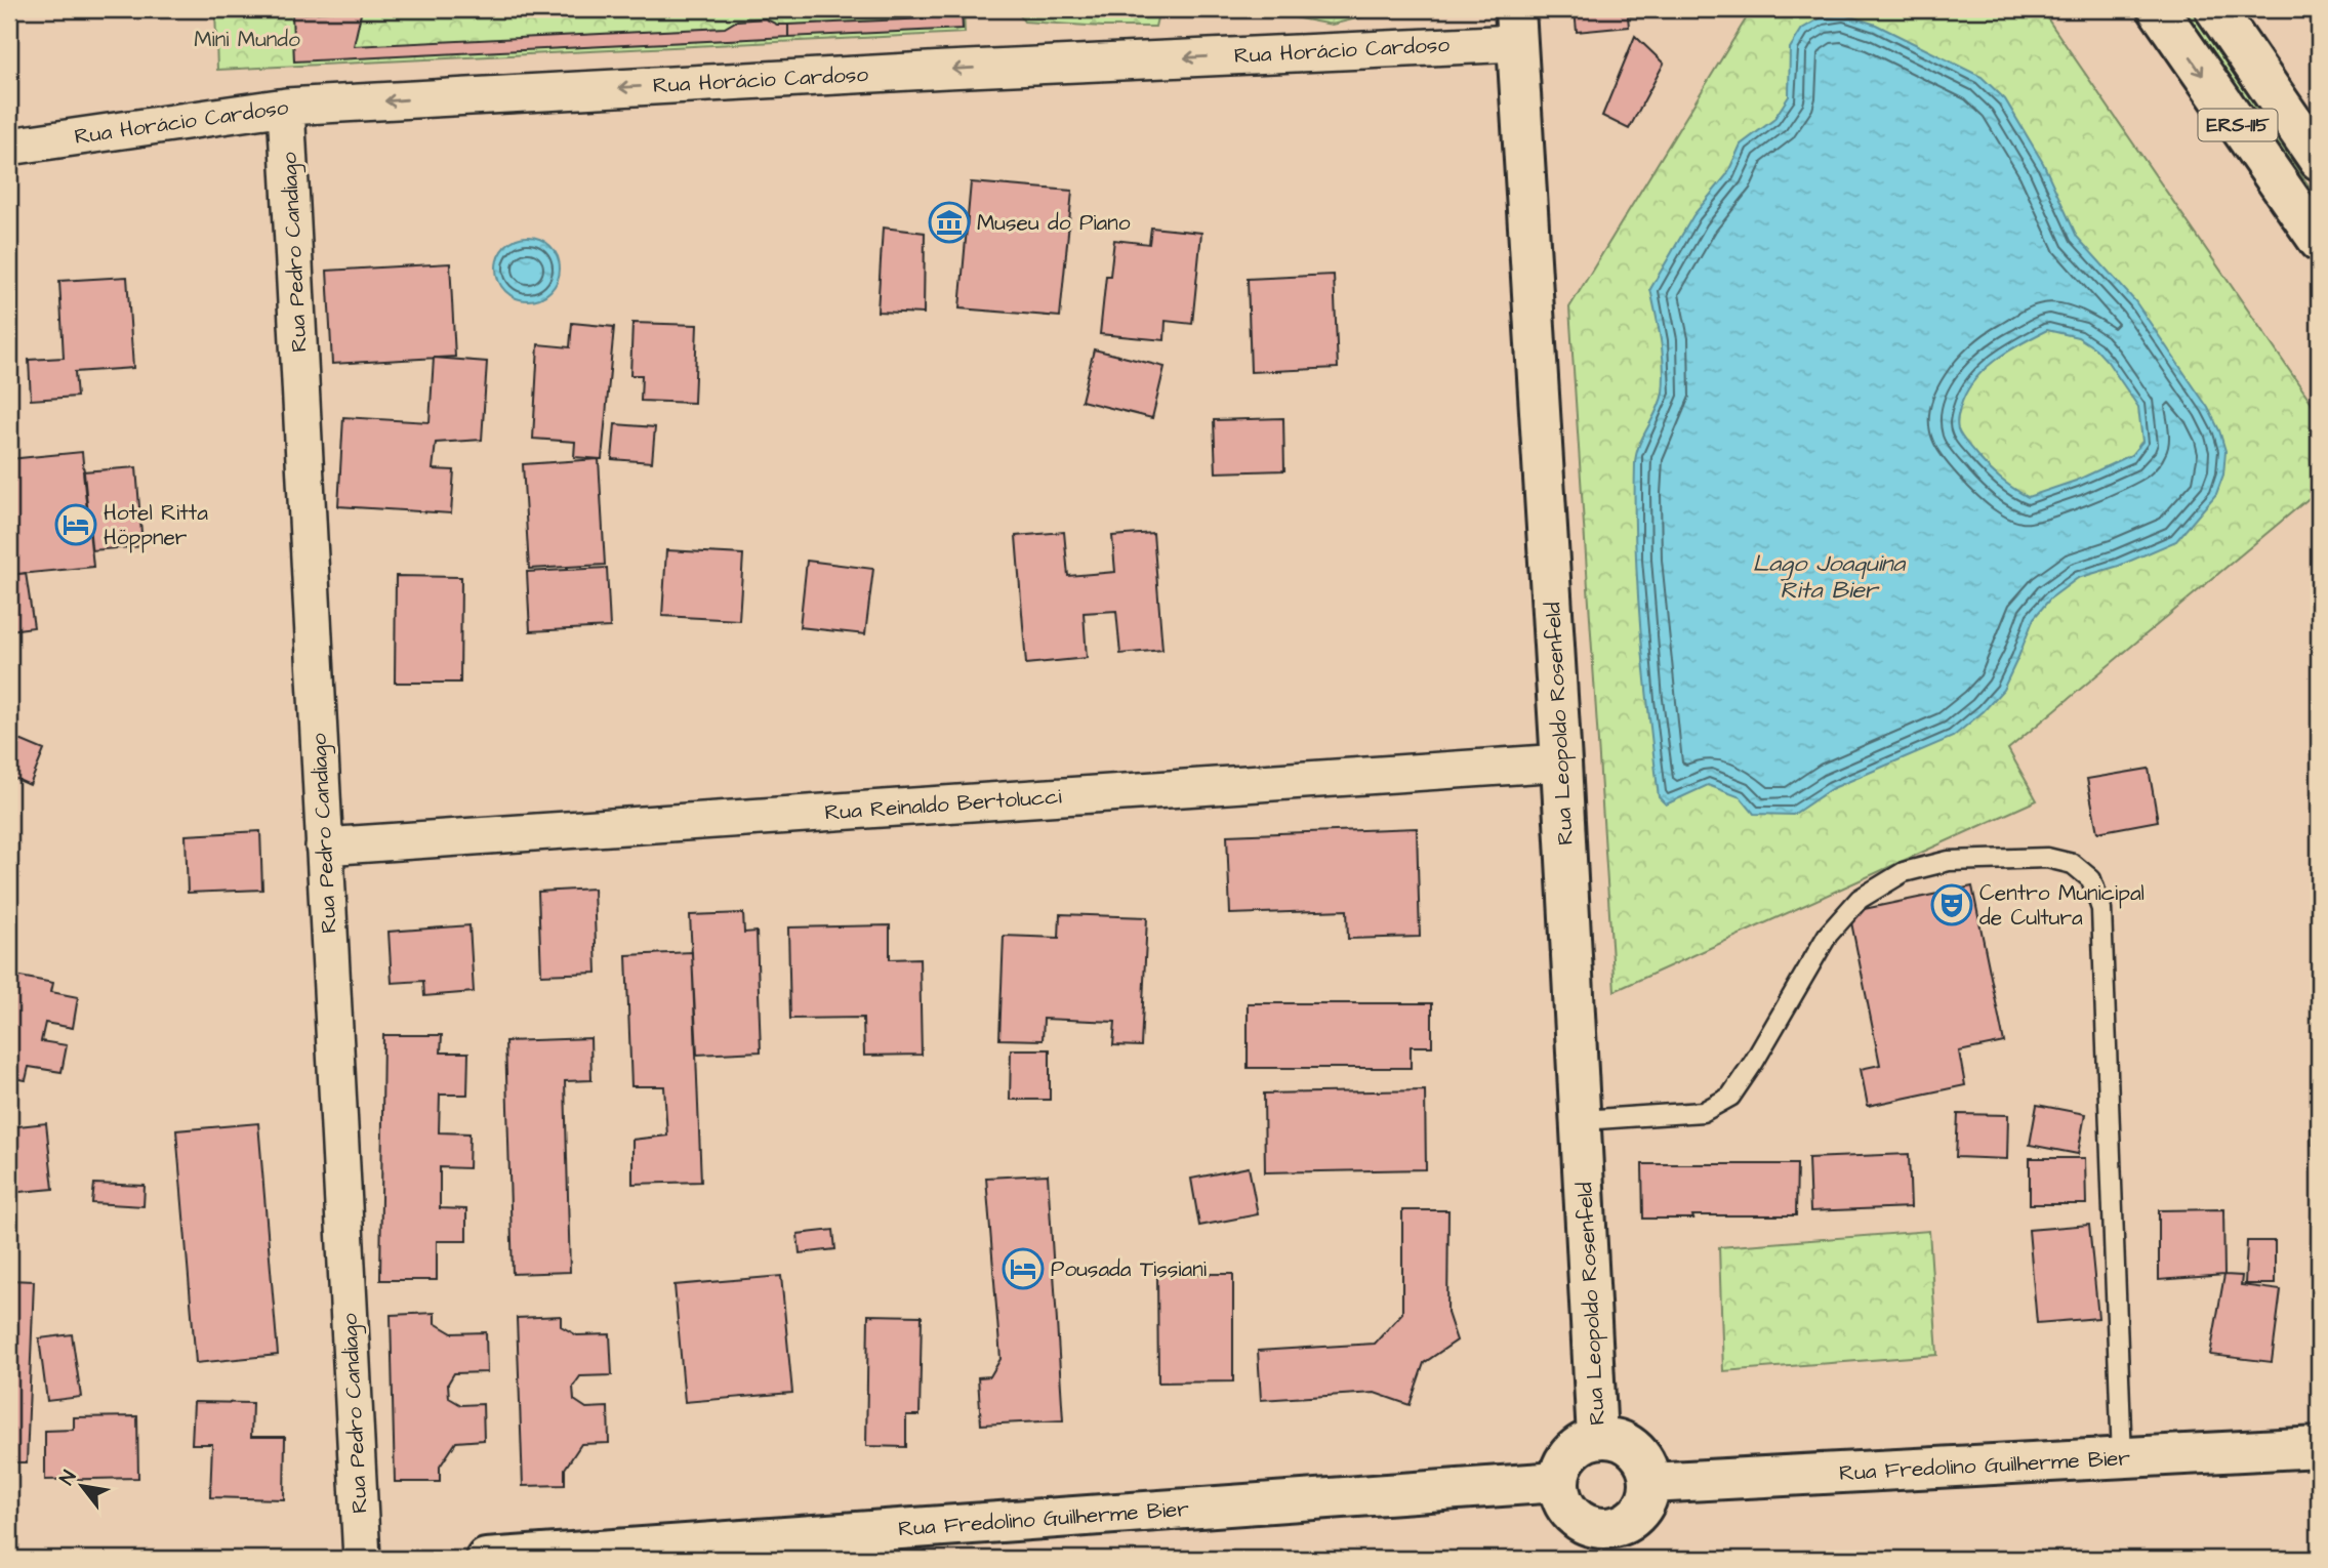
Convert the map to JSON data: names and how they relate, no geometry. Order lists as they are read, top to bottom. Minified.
{"streets":{"street":["Rua Horácio Cardoso","ERS-115","Rua Pedro Candiago","Rua Leopoldo Rosenfeld","Rua Reinaldo Bertolucci","Rua Fredolino Guilherme Bier"]},"crossings":[["Rua Horácio Cardoso","Rua Pedro Candiago"],["Rua Horácio Cardoso","Rua Leopoldo Rosenfeld"],["Rua Pedro Candiago","Rua Reinaldo Bertolucci"],["Rua Leopoldo Rosenfeld","Rua Reinaldo Bertolucci"],["Rua Leopoldo Rosenfeld","Rua Fredolino Guilherme Bier"]],"one_way":["Rua Horácio Cardoso"],"water":["Lago Joaquina Rita Bier"],"parks":["Mini Mundo"],"places":{"museum":["Museu do Piano"],"hotel":["Hotel Ritta Höppner","Pousada Tissiani"],"theatre":["Centro Municipal de Cultura"]},"north":"top left"}
